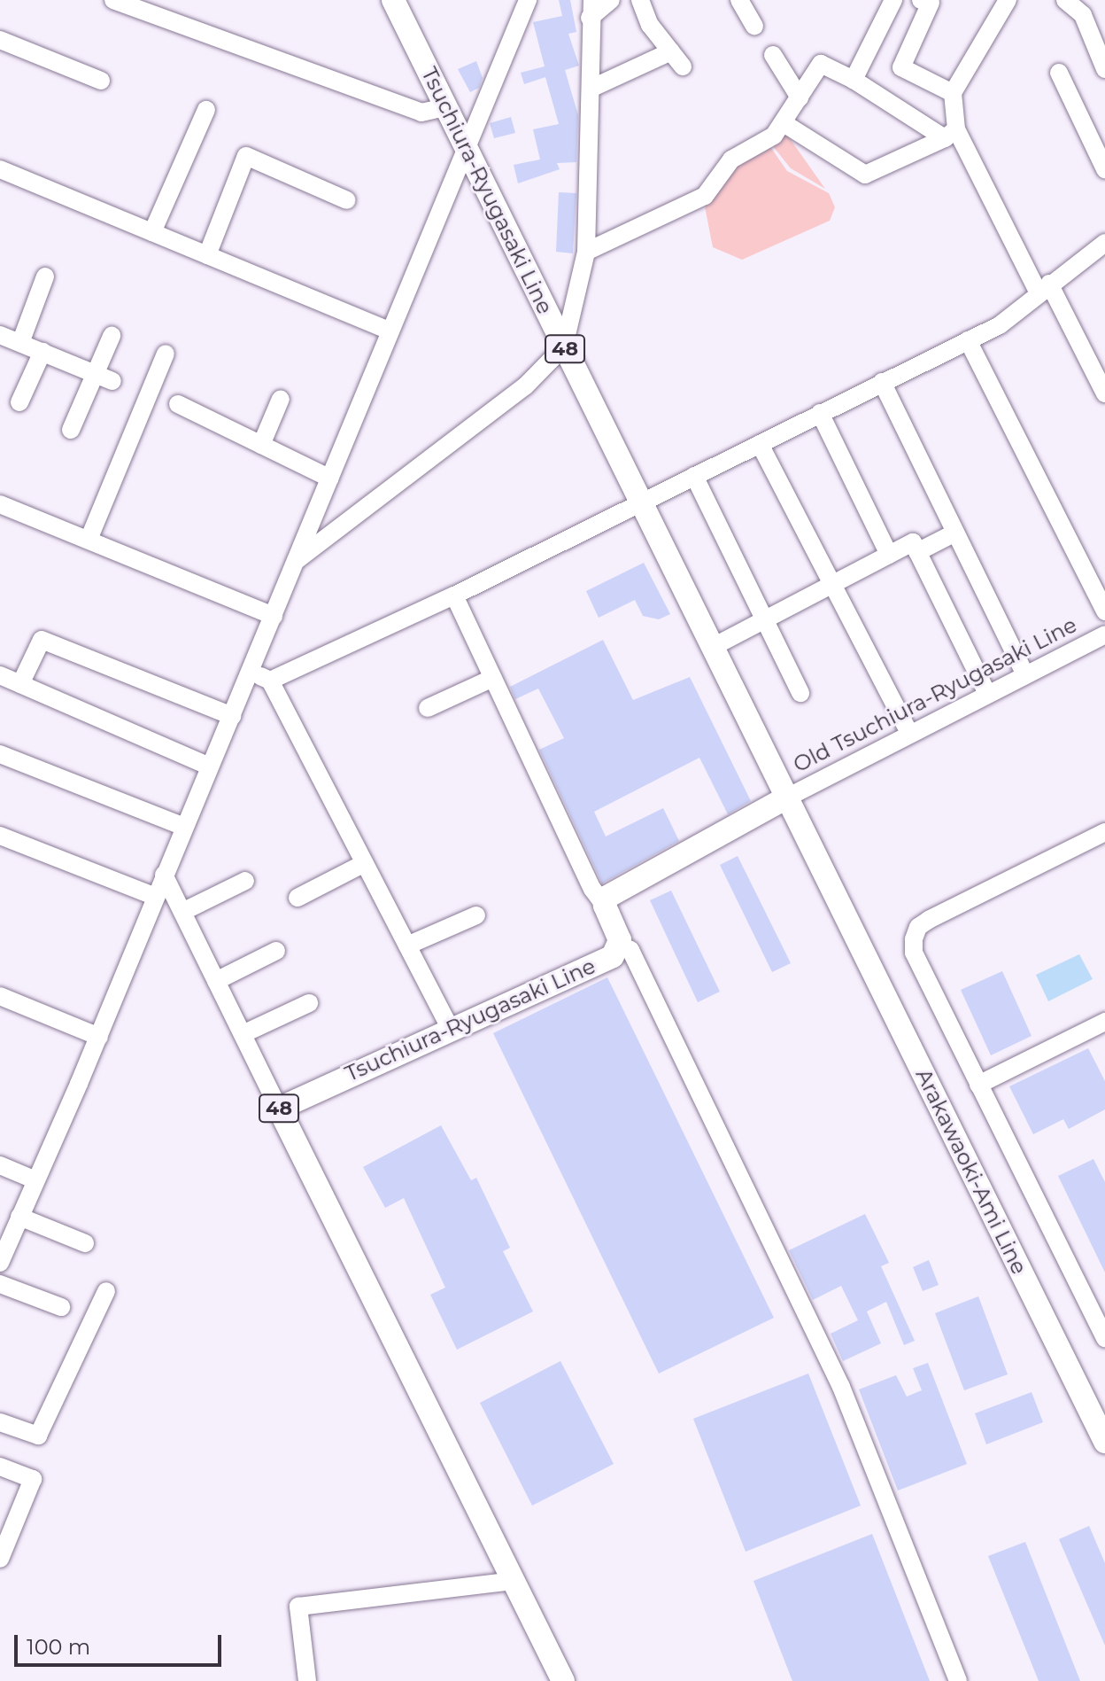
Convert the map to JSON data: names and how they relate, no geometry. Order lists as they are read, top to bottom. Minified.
{"streets":{"main road":["Tsuchiura-Ryugasaki Line","48","Arakawaoki-Ami Line"],"street":["Old Tsuchiura-Ryugasaki Line"]},"crossings":[["Tsuchiura-Ryugasaki Line","48"],["Tsuchiura-Ryugasaki Line","Old Tsuchiura-Ryugasaki Line"],["Tsuchiura-Ryugasaki Line","Arakawaoki-Ami Line"],["Old Tsuchiura-Ryugasaki Line","Arakawaoki-Ami Line"]],"scale_bar":"100 m"}
